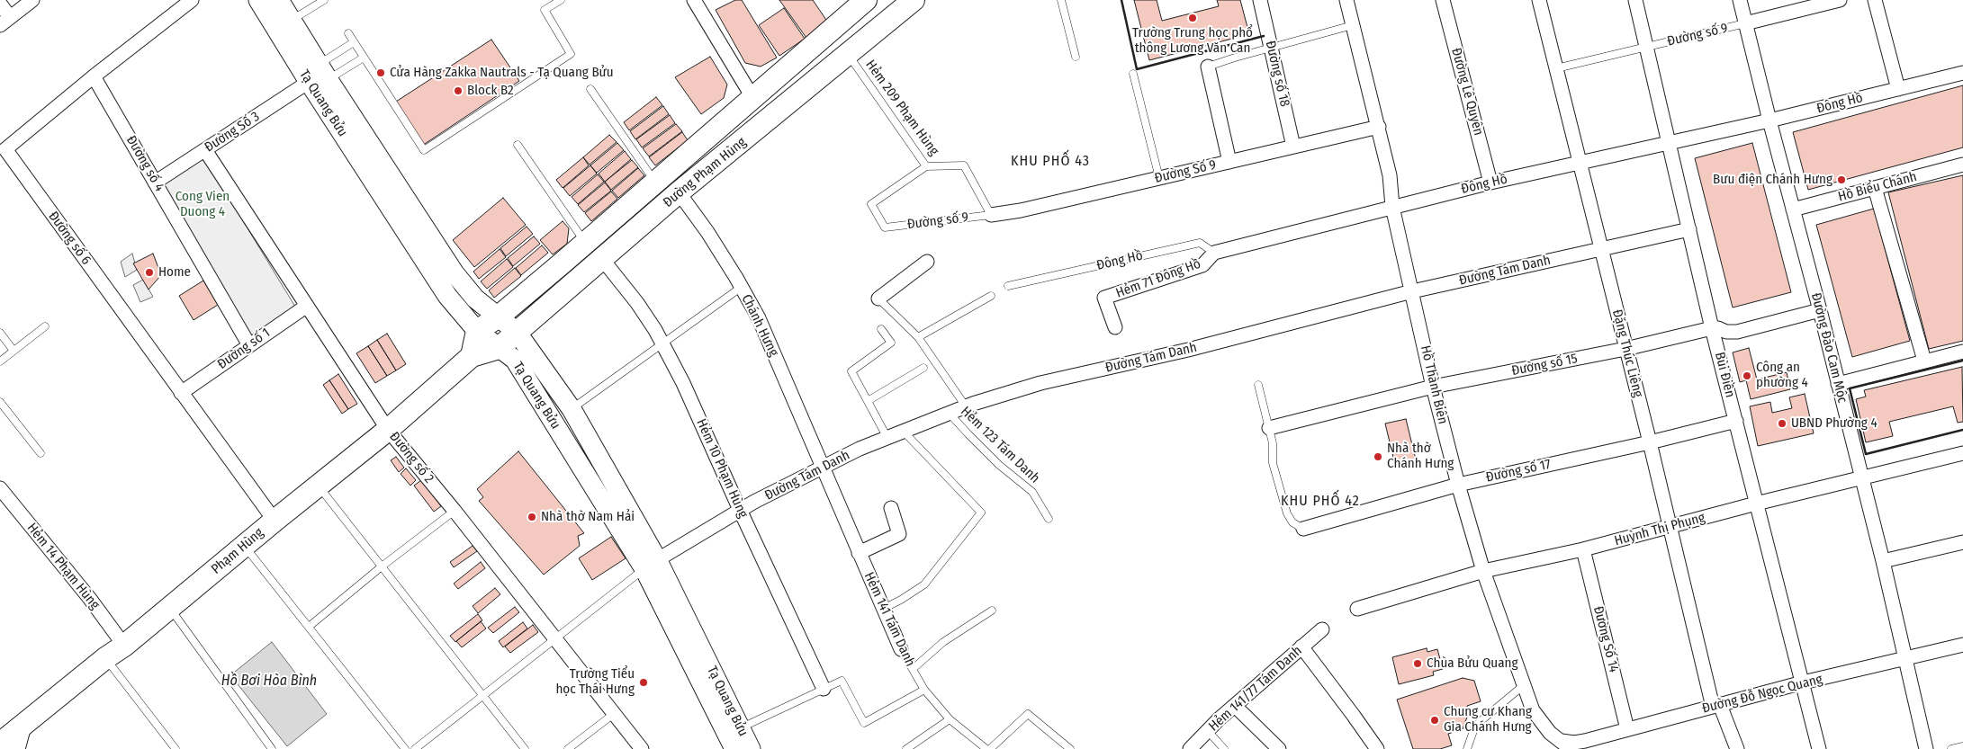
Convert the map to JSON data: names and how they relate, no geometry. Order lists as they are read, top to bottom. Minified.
{"streets":{"main road":["Tạ Quang Bửu","Đường Phạm Hùng","Phạm Hùng"],"street":["Đường số 9","Đường số 18","Đường Lê Quyên","Đông Hồ","Đường Số 3","Đường số 4","Đường Số 9","Hồ Biểu Chánh","Đường số 6","Đường Tám Danh","Hẻm 71 Đông Hồ","Chánh Hưng","Đường Đào Cam Mộc","Đường số 1","Đặng Thúc Liêng","Đường số 15","Bùi Điền","Hồ Thành Biên","Đường số 2","Hẻm 10 Phạm Hùng","Đường số 17","Huỳnh Thị Phụng","Hẻm 14 Phạm Hùng","Hẻm 141 Tám Danh","Đường Số 14","Hẻm 141/77 Tám Danh","Đường Đỗ Ngọc Quang"],"lane":["Hẻm 209 Phạm Hùng","Hẻm 123 Tám Danh"]},"crossings":[["Đường số 9","Hẻm 209 Phạm Hùng"],["Đường số 9","Đường Số 9"],["Đường số 9","Đường Đào Cam Mộc"],["Đường số 9","Đặng Thúc Liêng"],["Đường số 9","Bùi Điền"],["Đường số 18","Đường Số 9"],["Đường Lê Quyên","Đông Hồ"],["Tạ Quang Bửu","Đường Số 3"],["Tạ Quang Bửu","Đường Phạm Hùng"],["Tạ Quang Bửu","Đường Tám Danh"],["Tạ Quang Bửu","Phạm Hùng"],["Đông Hồ","Hẻm 71 Đông Hồ"],["Đông Hồ","Đường Đào Cam Mộc"],["Đông Hồ","Đặng Thúc Liêng"],["Đông Hồ","Bùi Điền"],["Đông Hồ","Hồ Thành Biên"],["Hẻm 209 Phạm Hùng","Đường Số 9"],["Hẻm 209 Phạm Hùng","Đường Phạm Hùng"],["Đường Số 3","Đường số 4"],["Đường Số 3","Đường số 2"],["Đường số 4","Đường số 6"],["Đường số 4","Đường số 1"],["Đường Số 9","Hồ Thành Biên"],["Đường Phạm Hùng","Chánh Hưng"],["Đường Phạm Hùng","Hẻm 10 Phạm Hùng"],["Đường Phạm Hùng","Phạm Hùng"],["Hồ Biểu Chánh","Đường Đào Cam Mộc"],["Đường số 6","Đường số 1"],["Đường số 6","Phạm Hùng"],["Đường Tám Danh","Chánh Hưng"],["Đường Tám Danh","Đặng Thúc Liêng"],["Đường Tám Danh","Bùi Điền"],["Đường Tám Danh","Hồ Thành Biên"],["Đường Tám Danh","Hẻm 123 Tám Danh"],["Đường Tám Danh","Hẻm 10 Phạm Hùng"],["Đường Tám Danh","Hẻm 141 Tám Danh"],["Chánh Hưng","Hẻm 141 Tám Danh"],["Đường Đào Cam Mộc","Đường số 15"],["Đường Đào Cam Mộc","Huỳnh Thị Phụng"],["Đường Đào Cam Mộc","Đường Đỗ Ngọc Quang"],["Đường số 1","Đường số 2"],["Đặng Thúc Liêng","Đường số 15"],["Đặng Thúc Liêng","Đường số 17"],["Đặng Thúc Liêng","Huỳnh Thị Phụng"],["Đặng Thúc Liêng","Đường Đỗ Ngọc Quang"],["Đường số 15","Bùi Điền"],["Đường số 15","Hồ Thành Biên"],["Bùi Điền","Đường số 17"],["Bùi Điền","Huỳnh Thị Phụng"],["Bùi Điền","Đường Đỗ Ngọc Quang"],["Hồ Thành Biên","Đường số 17"],["Hồ Thành Biên","Huỳnh Thị Phụng"],["Hồ Thành Biên","Đường Đỗ Ngọc Quang"],["Đường số 2","Phạm Hùng"],["Huỳnh Thị Phụng","Đường Số 14"],["Phạm Hùng","Hẻm 14 Phạm Hùng"],["Đường Số 14","Đường Đỗ Ngọc Quang"]],"districts":["KHU PHỐ 43","KHU PHỐ 42"],"water":["Hồ Bơi Hòa Bình"],"parks":["Cong Vien Duong 4"],"places":["Trường Trung học phổ thông Lương Văn Can","Cửa Hàng Zakka Nautrals - Tạ Quang Bửu","Block B2","Bưu điện Chánh Hưng","Home","Công an phường 4","UBND Phường 4","Nhà thờ Chánh Hưng","Nhà thờ Nam Hải","Chùa Bửu Quang","Trường Tiểu học Thái Hưng","Chung cư Khang Gia Chánh Hưng"]}
